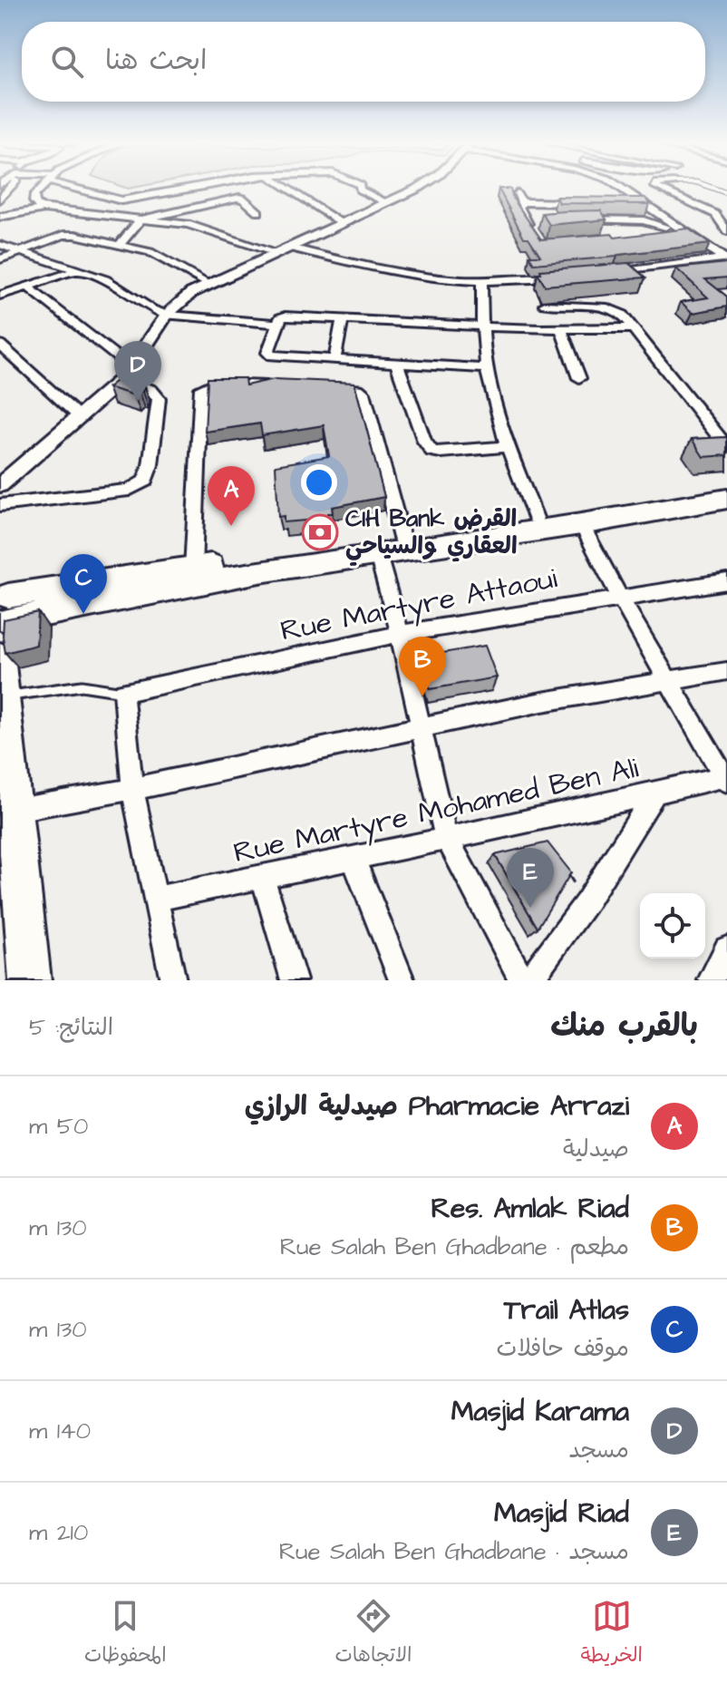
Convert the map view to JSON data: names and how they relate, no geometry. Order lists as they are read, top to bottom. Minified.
{"streets":{"street":["Rue Martyre Attaoui","Rue Martyre Mohamed Ben Ali"]},"places":{"bank":["CIH Bank القرض العقاري والسياحي"]},"page":{"search":"ابحث هنا","pins":["D","A","C","B","E"],"heading":["بالقرب منك","النتائج: 5"],"list":[{"mark":"A","name":"Pharmacie Arrazi صيدلية الرازي","note":"صيدلية","value":"50 m"},{"mark":"B","name":"Res. Amlak Riad","note":"مطعم · Rue Salah Ben Ghadbane","value":"130 m"},{"mark":"C","name":"Trail Atlas","note":"موقف حافلات","value":"130 m"},{"mark":"D","name":"Masjid Karama","note":"مسجد","value":"140 m"},{"mark":"E","name":"Masjid Riad","note":"مسجد · Rue Salah Ben Ghadbane","value":"210 m"}],"nav":["الخريطة","الاتجاهات","المحفوظات"]}}
